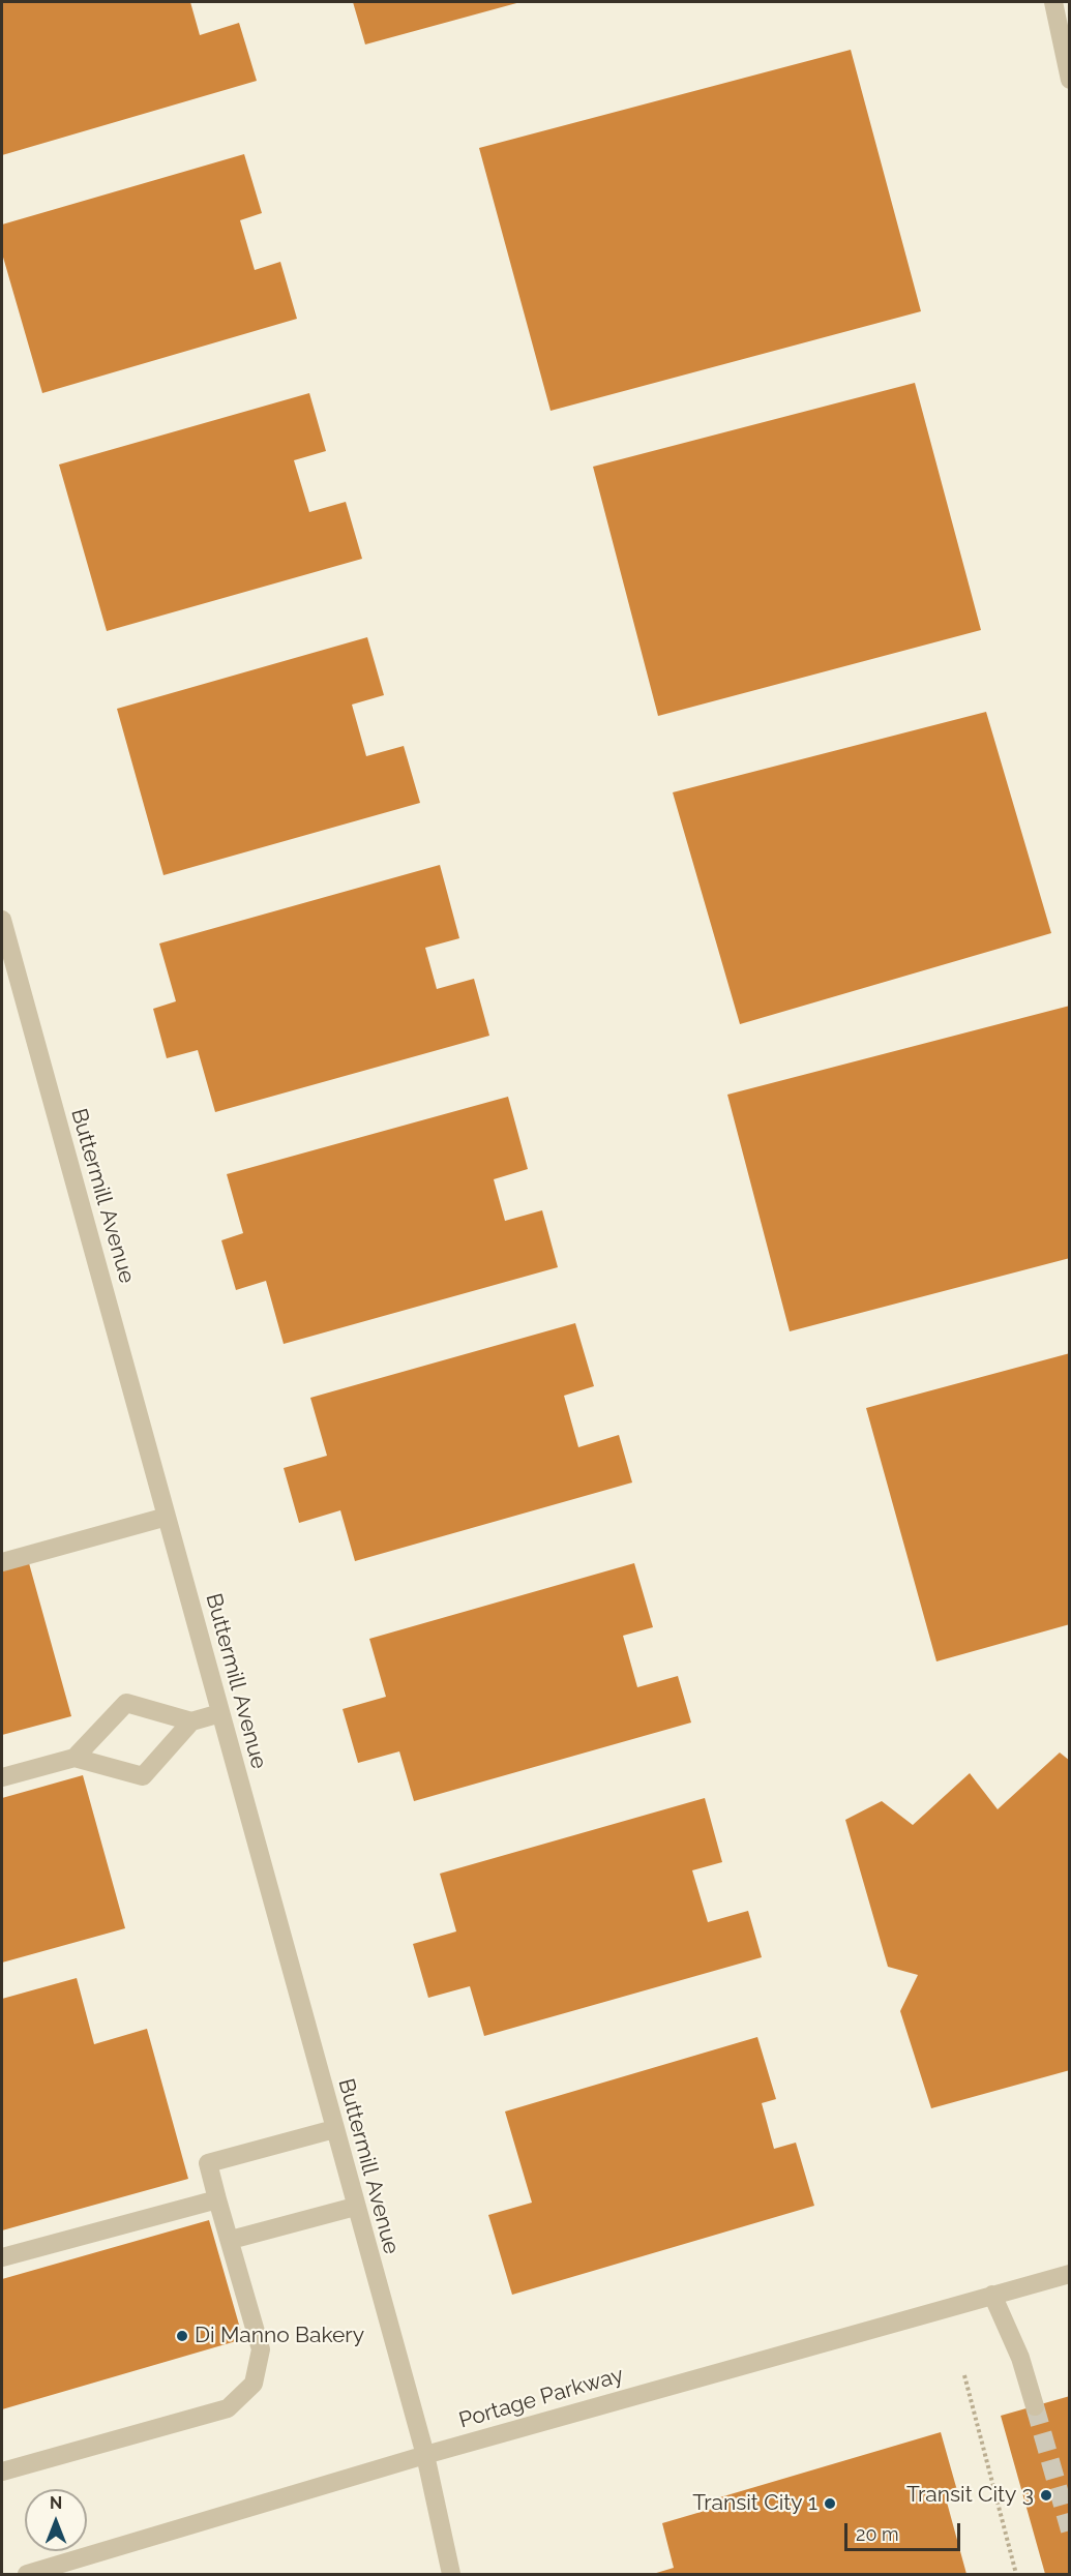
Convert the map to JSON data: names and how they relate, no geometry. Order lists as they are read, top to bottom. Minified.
{"streets":{"street":["Buttermill Avenue","Portage Parkway"]},"crossings":[["Buttermill Avenue","Portage Parkway"]],"places":["Di Manno Bakery","Transit City 3","Transit City 1"],"scale_bar":"20 m","north":"top"}
